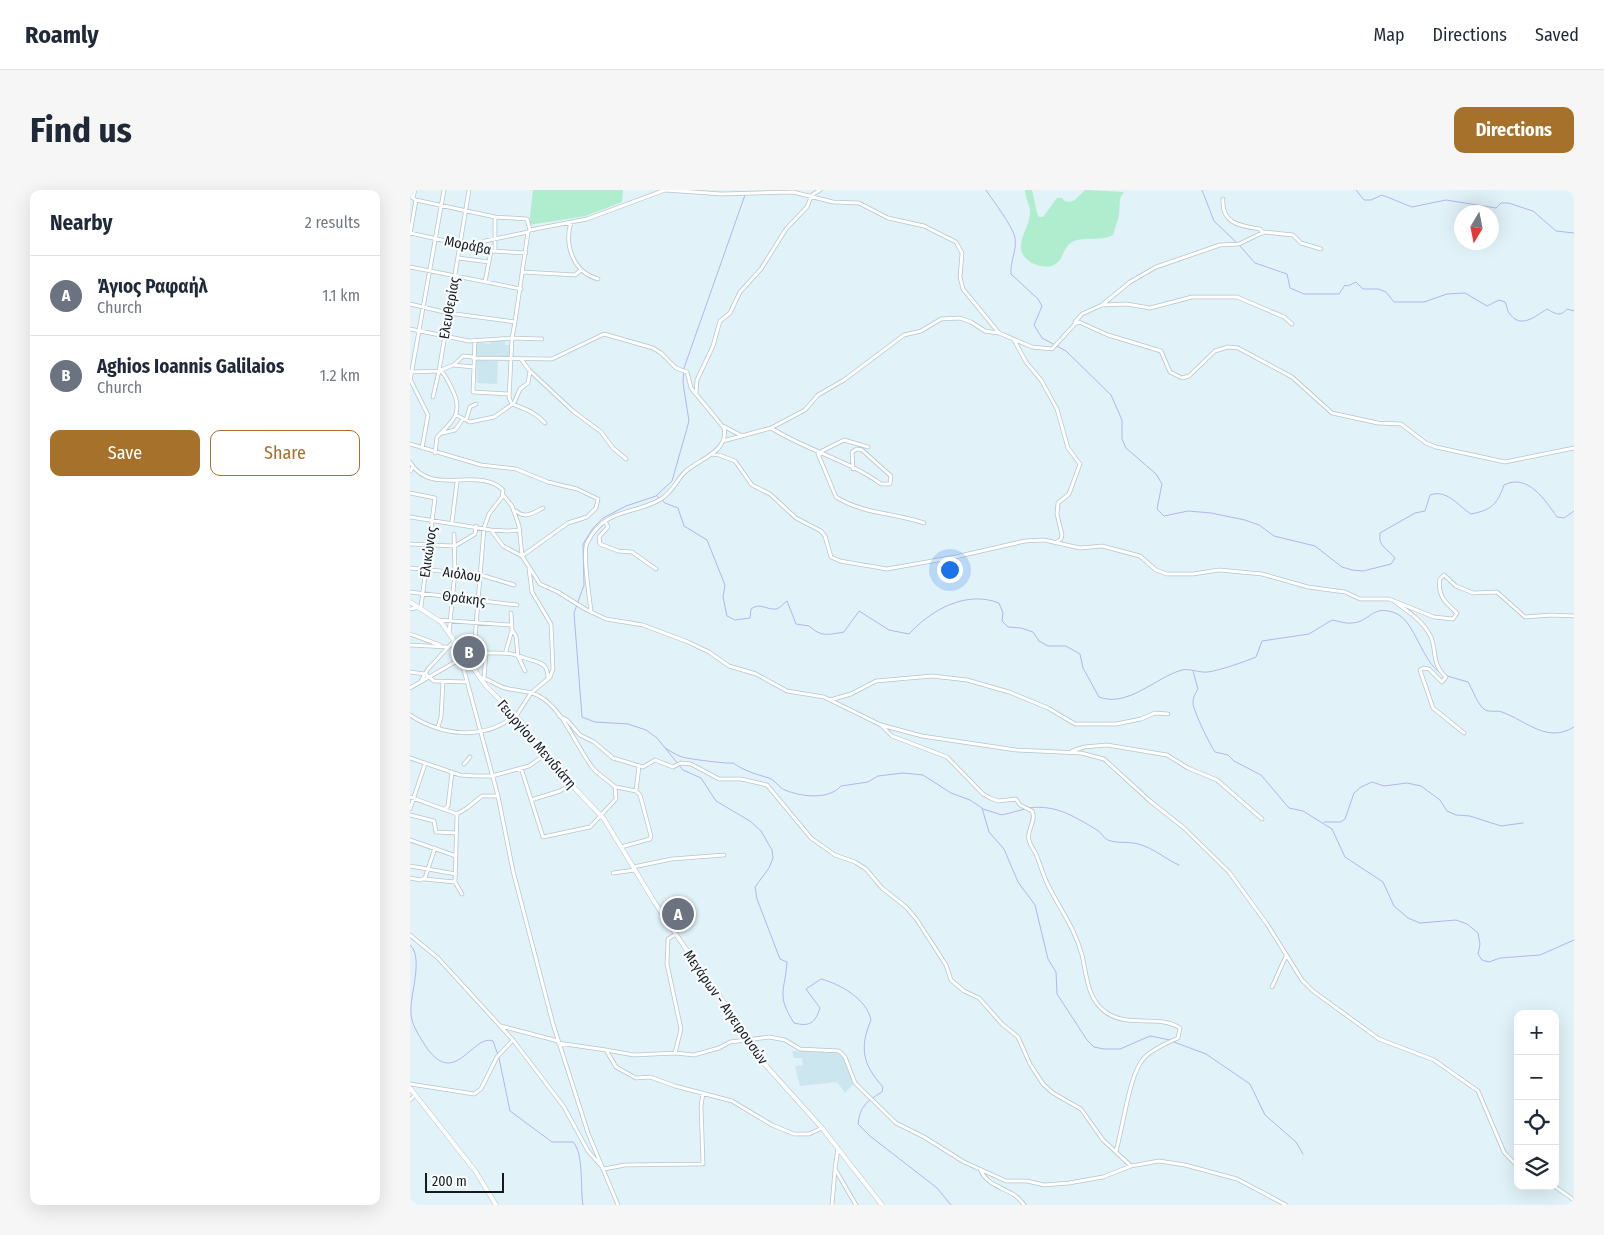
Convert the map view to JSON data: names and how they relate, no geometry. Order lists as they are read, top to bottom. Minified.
{"streets":{"main road":["Γεωργίου Μενιδιάτη","Μεγάρων - Αιγειρουσών"],"street":["Μοράβα","Ελευθερίας","Ελικώνος","Αιόλου","Θράκης"]},"crossings":[["Μοράβα","Ελευθερίας"],["Ελικώνος","Αιόλου"],["Ελικώνος","Θράκης"],["Ελικώνος","Γεωργίου Μενιδιάτη"],["Γεωργίου Μενιδιάτη","Μεγάρων - Αιγειρουσών"]],"scale_bar":"200 m","north":"bottom","page":{"header":"Roamly","nav":["Map","Directions","Saved"],"buttons":["Directions",["Save","Share"]],"title":"Find us","heading":["Nearby","2 results"],"list":[{"mark":"A","name":"Άγιος Ραφαήλ","note":"Church","value":"1.1 km"},{"mark":"B","name":"Aghios Ioannis Galilaios","note":"Church","value":"1.2 km"}],"pins":["B","A"],"map_buttons":["+","−"],"scale":"200 m"}}
